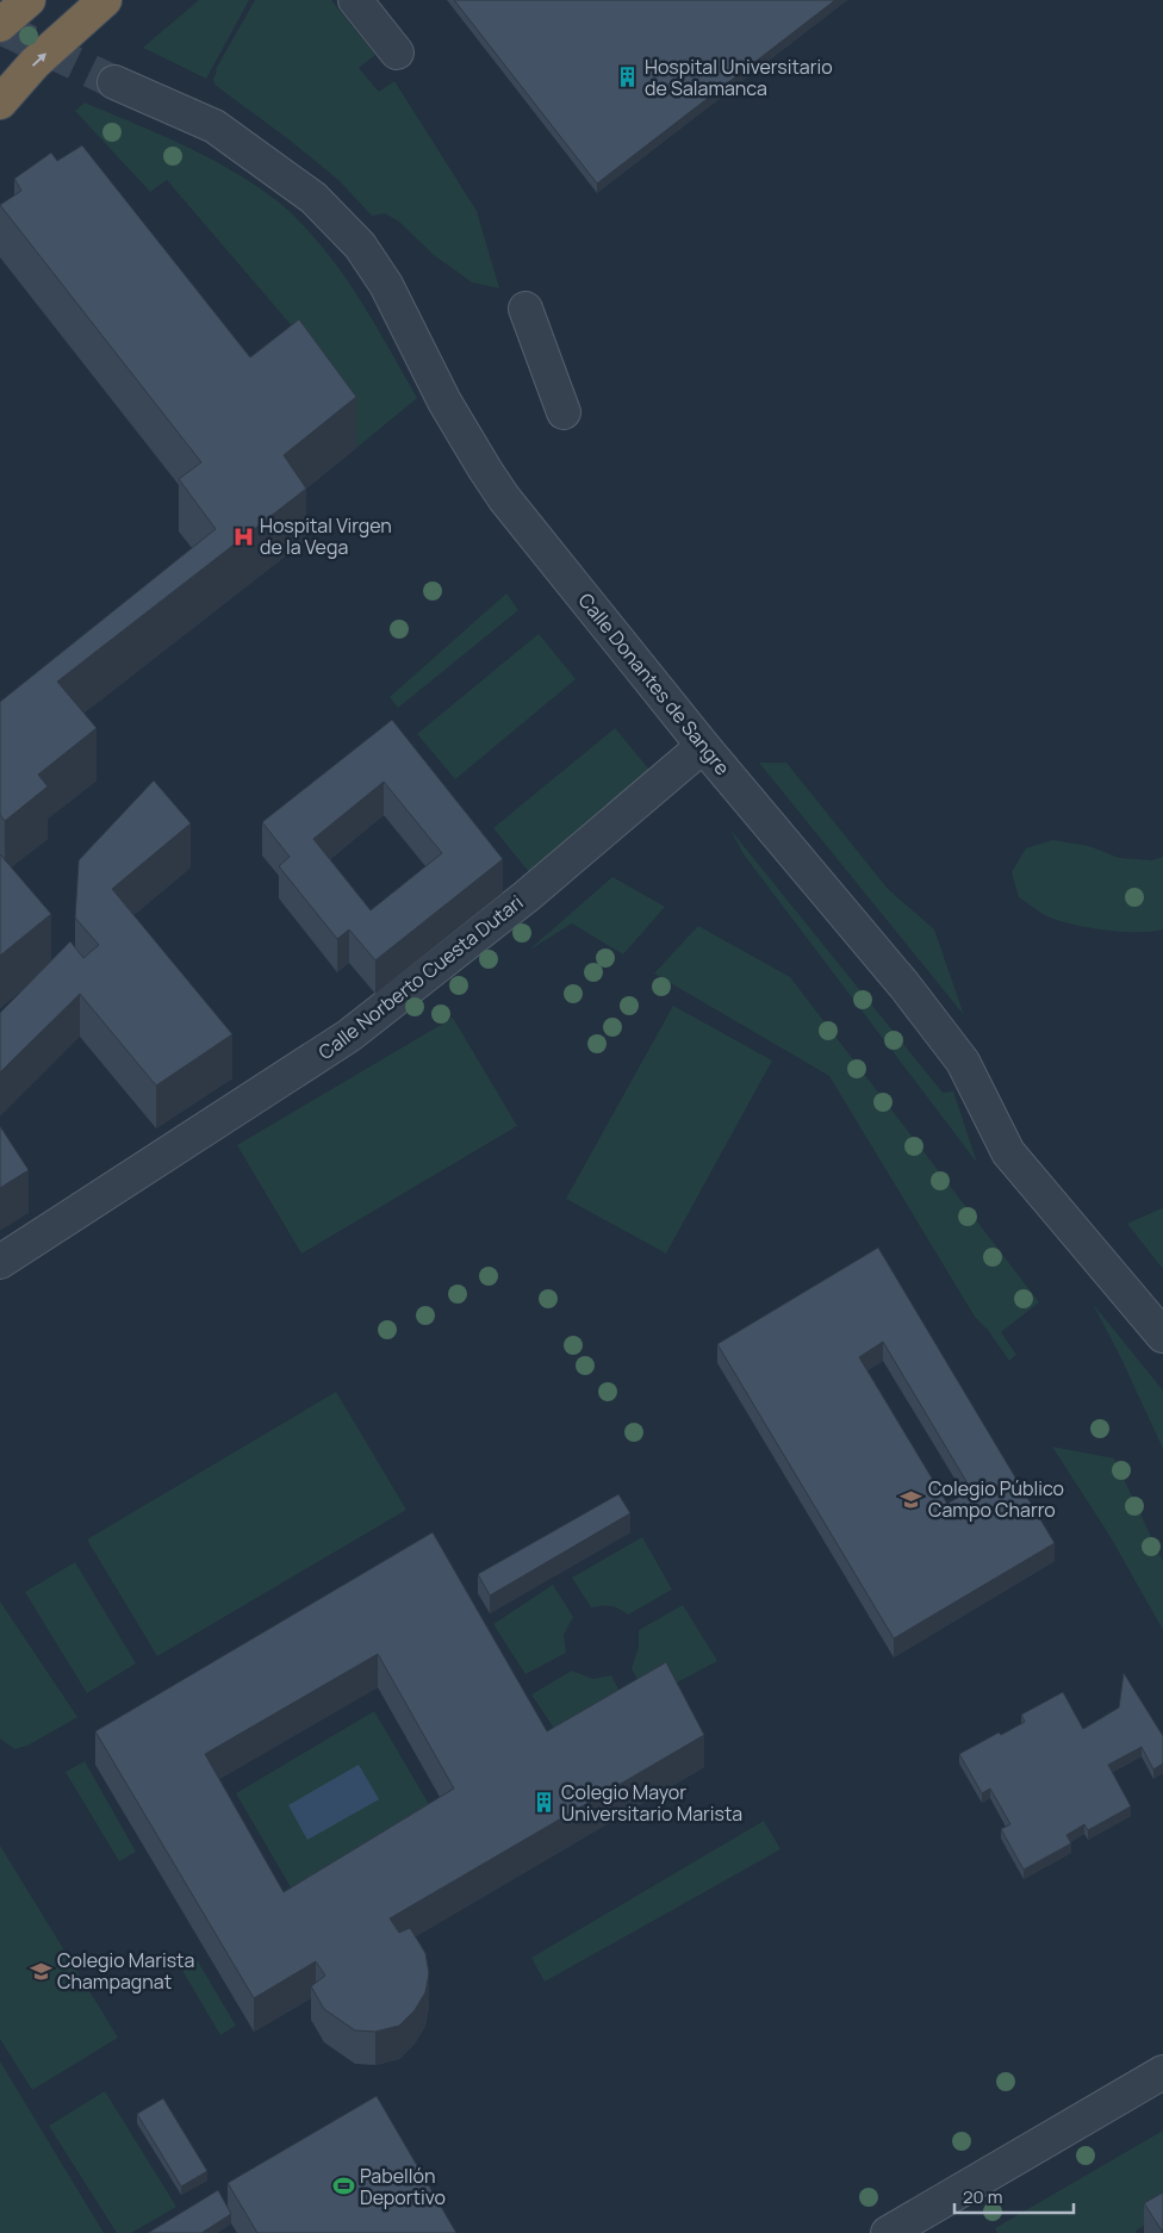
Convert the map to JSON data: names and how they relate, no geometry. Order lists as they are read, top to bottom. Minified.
{"streets":{"street":["Calle Donantes de Sangre","Calle Norberto Cuesta Dutari"]},"crossings":[["Calle Donantes de Sangre","Calle Norberto Cuesta Dutari"]],"places":{"building":["Hospital Universitario de Salamanca","Colegio Mayor Universitario Marista"],"hospital":["Hospital Virgen de la Vega"],"school or university":["Colegio Público Campo Charro","Colegio Marista Champagnat"],"sports":["Pabellón Deportivo"]},"scale_bar":"20 m"}
